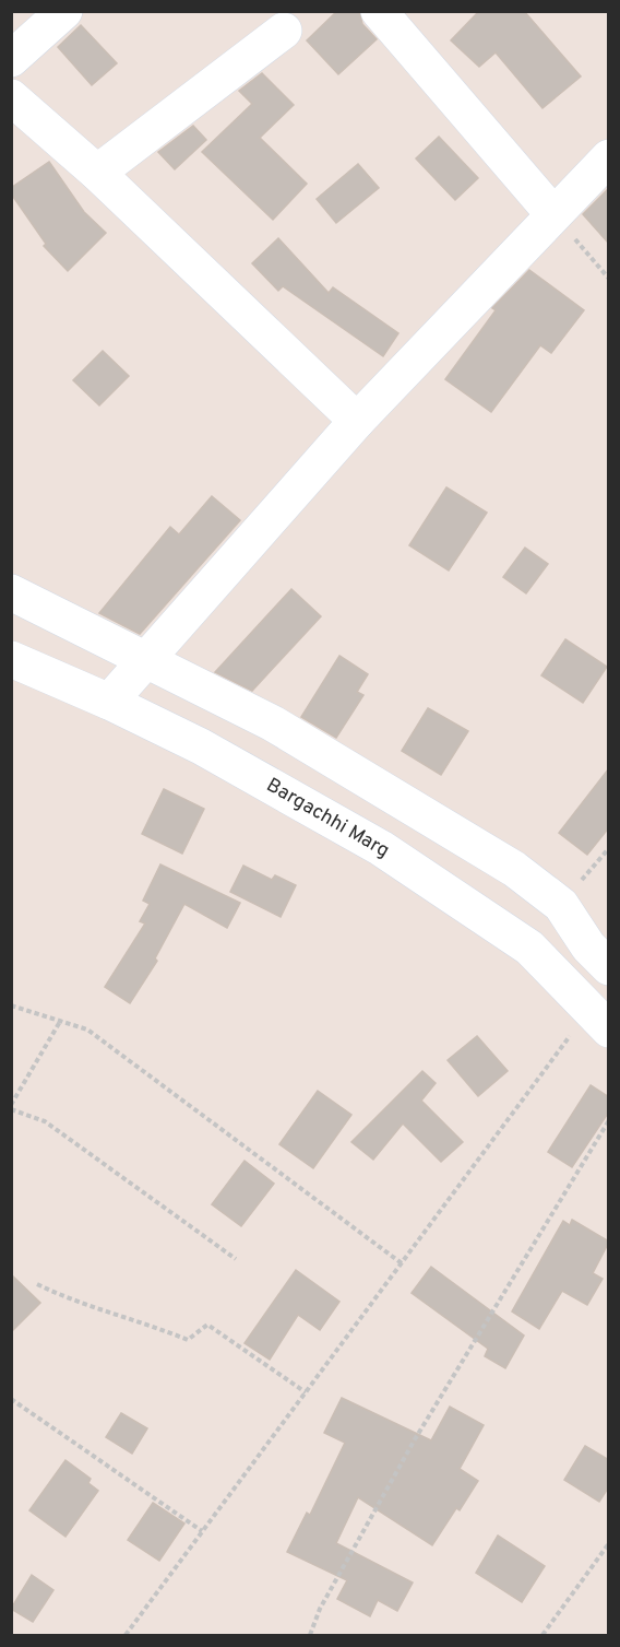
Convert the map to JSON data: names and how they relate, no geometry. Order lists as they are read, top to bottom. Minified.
{"streets":{"street":["Bargachhi Marg"]}}
